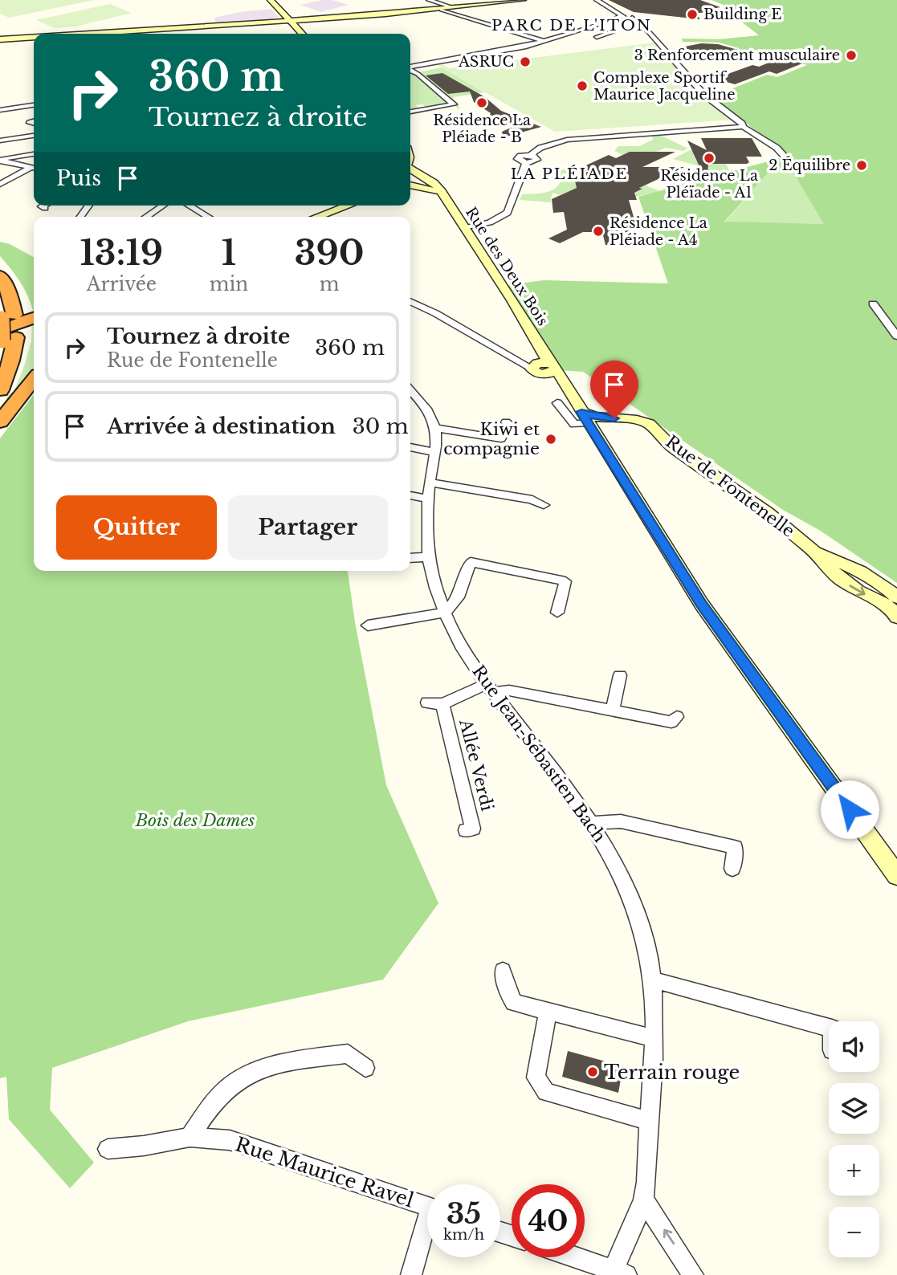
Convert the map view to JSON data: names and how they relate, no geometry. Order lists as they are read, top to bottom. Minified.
{"streets":{"street":["Rue des Deux Bois","Rue de Fontenelle","Rue Jean-Sébastien Bach","Allée Verdi","Rue Maurice Ravel"]},"crossings":[["Rue Jean-Sébastien Bach","Allée Verdi"]],"districts":["PARC DE L'ITON","LA PLÉIADE"],"parks":["Bois des Dames"],"places":["Building E","3 Renforcement musculaire","ASRUC","Complexe Sportif Maurice Jacqueline","Résidence La Pléiade - B","Résidence La Pléïade - A1","2 Équilibre","Résidence La Pléiade - A4","Kiwi et compagnie","Terrain rouge"],"page":{"turn":["360 m","Tournez à droite"],"then":"Puis","eta":["13:19","Arrivée","1","min","390","m"],"list":[{"name":"Tournez à droite","note":"Rue de Fontenelle","value":"360 m"},{"name":"Arrivée à destination","value":"30 m"}],"buttons":["Quitter","Partager"],"map_buttons":["+","−"],"speed":"35 km/h","limit":"40"}}
